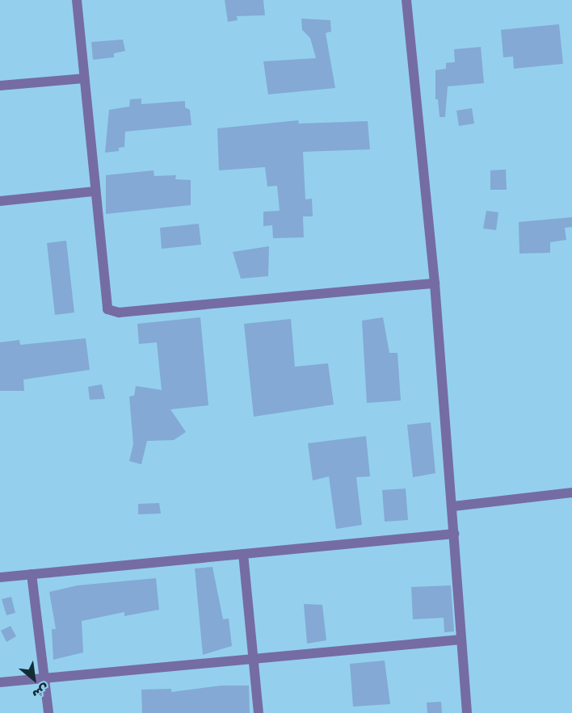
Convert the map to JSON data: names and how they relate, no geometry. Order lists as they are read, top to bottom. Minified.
{"north":"bottom right"}
